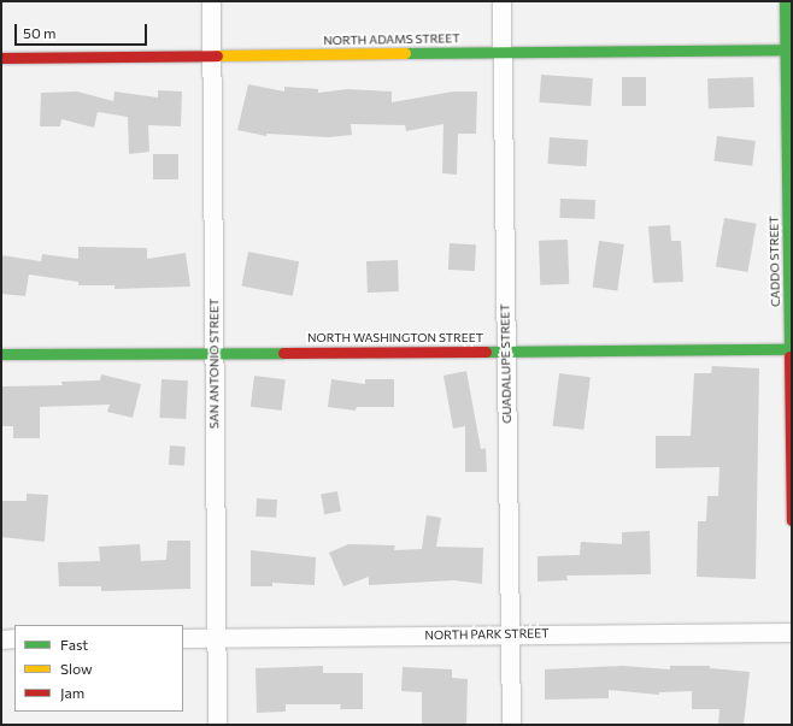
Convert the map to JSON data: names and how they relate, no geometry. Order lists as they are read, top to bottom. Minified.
{"streets":{"street":["NORTH ADAMS STREET","CADDO STREET","NORTH WASHINGTON STREET","SAN ANTONIO STREET","GUADALUPE STREET","NORTH PARK STREET"]},"crossings":[["NORTH ADAMS STREET","CADDO STREET"],["NORTH ADAMS STREET","SAN ANTONIO STREET"],["NORTH ADAMS STREET","GUADALUPE STREET"],["CADDO STREET","NORTH WASHINGTON STREET"],["NORTH WASHINGTON STREET","SAN ANTONIO STREET"],["NORTH WASHINGTON STREET","GUADALUPE STREET"],["SAN ANTONIO STREET","NORTH PARK STREET"],["GUADALUPE STREET","NORTH PARK STREET"]],"legend":["Fast","Slow","Jam"],"scale_bar":"50 m"}
